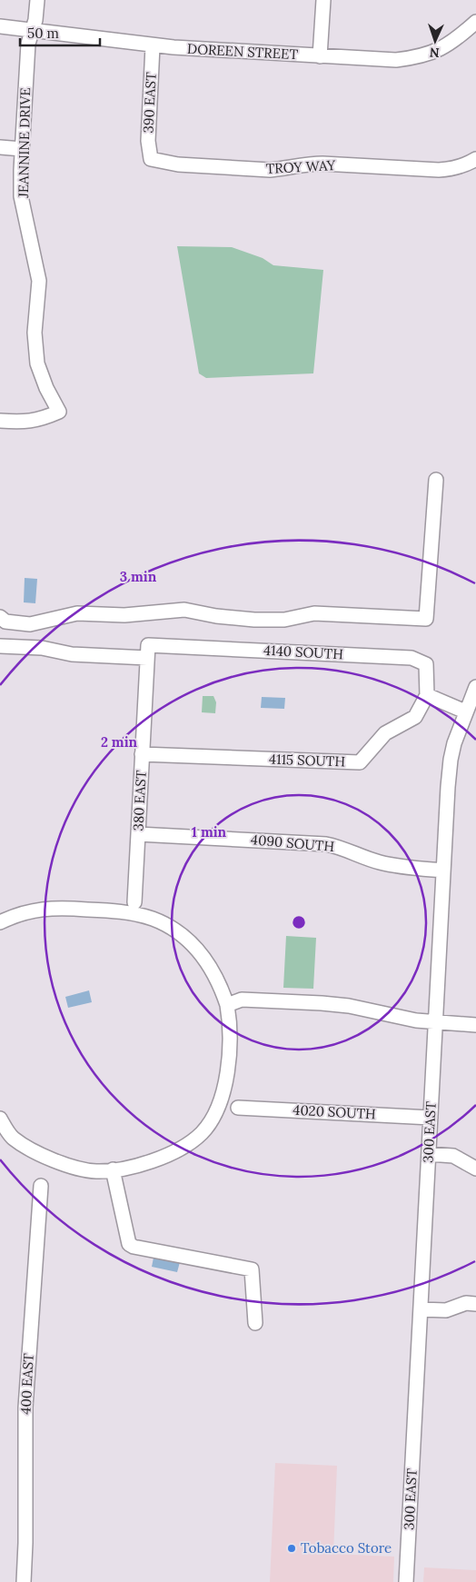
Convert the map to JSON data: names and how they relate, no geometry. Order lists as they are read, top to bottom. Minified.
{"streets":{"street":["DOREEN STREET","390 EAST","JEANNINE DRIVE","TROY WAY","4140 SOUTH","4115 SOUTH","380 EAST","4090 SOUTH","4020 SOUTH","300 EAST","400 EAST"]},"crossings":[["DOREEN STREET","390 EAST"],["DOREEN STREET","JEANNINE DRIVE"],["390 EAST","TROY WAY"],["4140 SOUTH","4115 SOUTH"],["4140 SOUTH","380 EAST"],["4115 SOUTH","380 EAST"],["380 EAST","4090 SOUTH"],["4090 SOUTH","300 EAST"],["4020 SOUTH","300 EAST"]],"places":["Tobacco Store"],"scale_bar":"50 m","north":"bottom","rings":["3 min","2 min","1 min"]}
